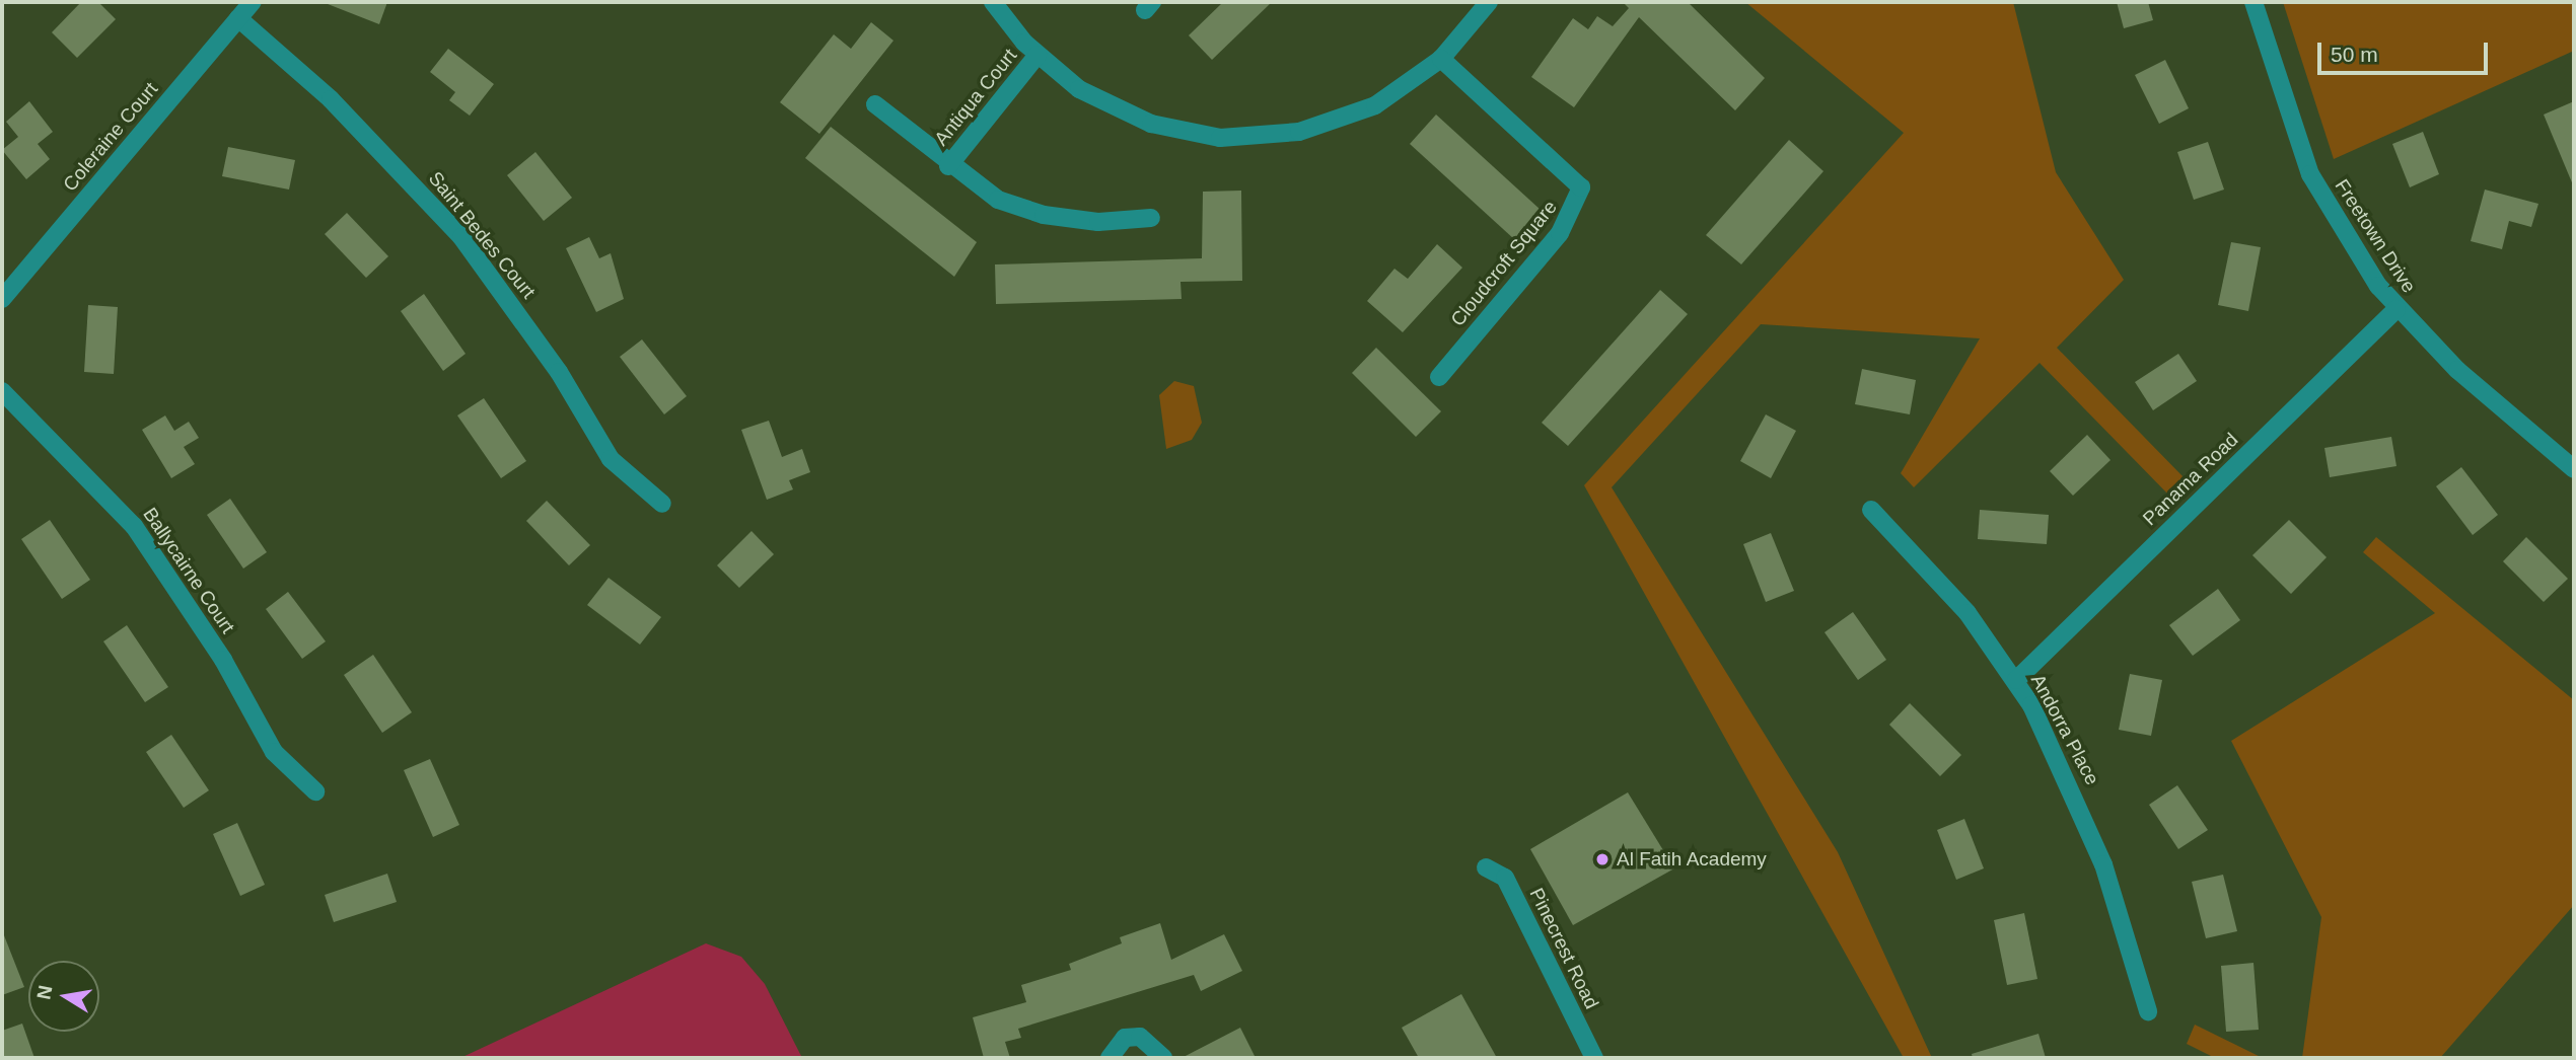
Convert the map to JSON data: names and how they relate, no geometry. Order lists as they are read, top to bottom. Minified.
{"streets":{"street":["Antiqua Court","Coleraine Court","Saint Bedes Court","Freetown Drive","Cloudcroft Square","Panama Road","Ballycairne Court","Andorra Place","Pinecrest Road"]},"crossings":[["Coleraine Court","Saint Bedes Court"],["Freetown Drive","Panama Road"],["Panama Road","Andorra Place"]],"places":["Al Fatih Academy"],"scale_bar":"50 m","north":"left"}
